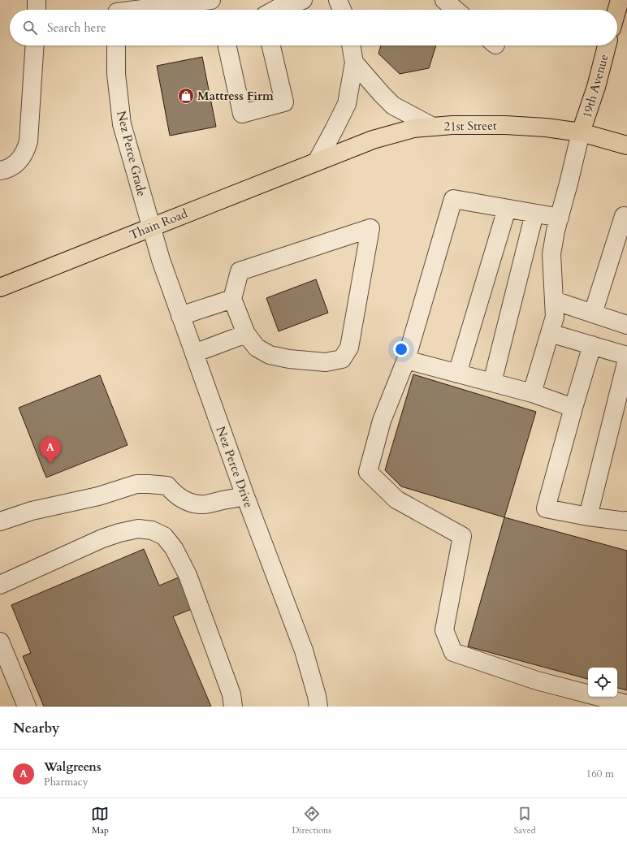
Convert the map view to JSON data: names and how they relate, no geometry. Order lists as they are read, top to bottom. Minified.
{"streets":{"main road":["19th Avenue","21st Street","Thain Road"],"street":["Nez Perce Grade","Nez Perce Drive"]},"crossings":[["19th Avenue","21st Street"],["21st Street","Thain Road"],["Nez Perce Grade","Thain Road"],["Nez Perce Grade","Nez Perce Drive"],["Thain Road","Nez Perce Drive"]],"places":{"shop":["Mattress Firm"]},"page":{"search":"Search here","pins":"A","heading":"Nearby","list":[{"mark":"A","name":"Walgreens","note":"Pharmacy","value":"160 m"}],"nav":["Map","Directions","Saved"]}}
